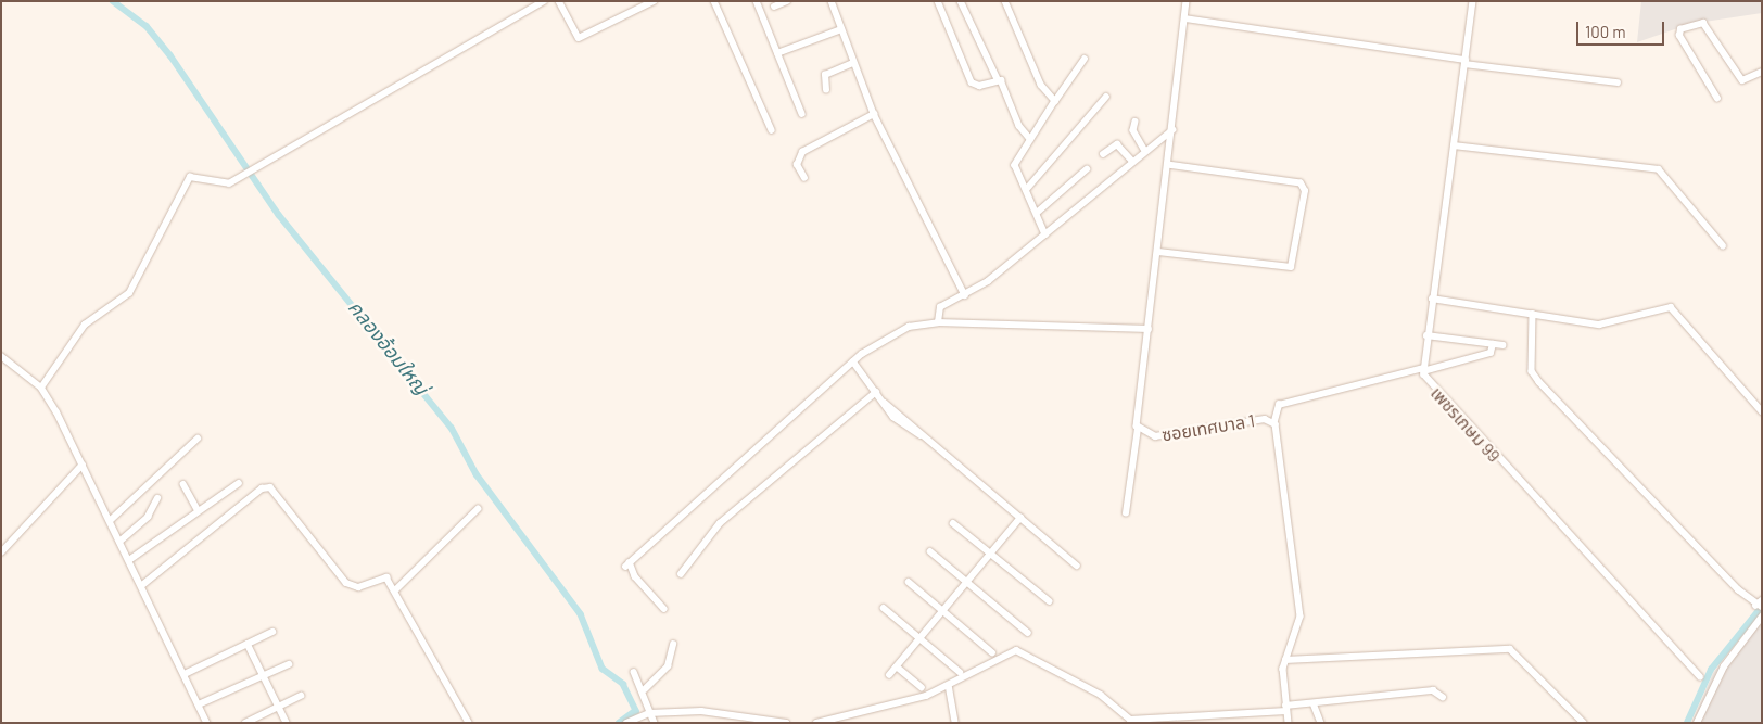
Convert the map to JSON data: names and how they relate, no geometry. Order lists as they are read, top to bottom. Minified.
{"streets":{"street":["เพชรเกษม 99","ซอยเทศบาล 1"]},"water":["คลองอ้อมใหญ่"],"scale_bar":"100 m"}
